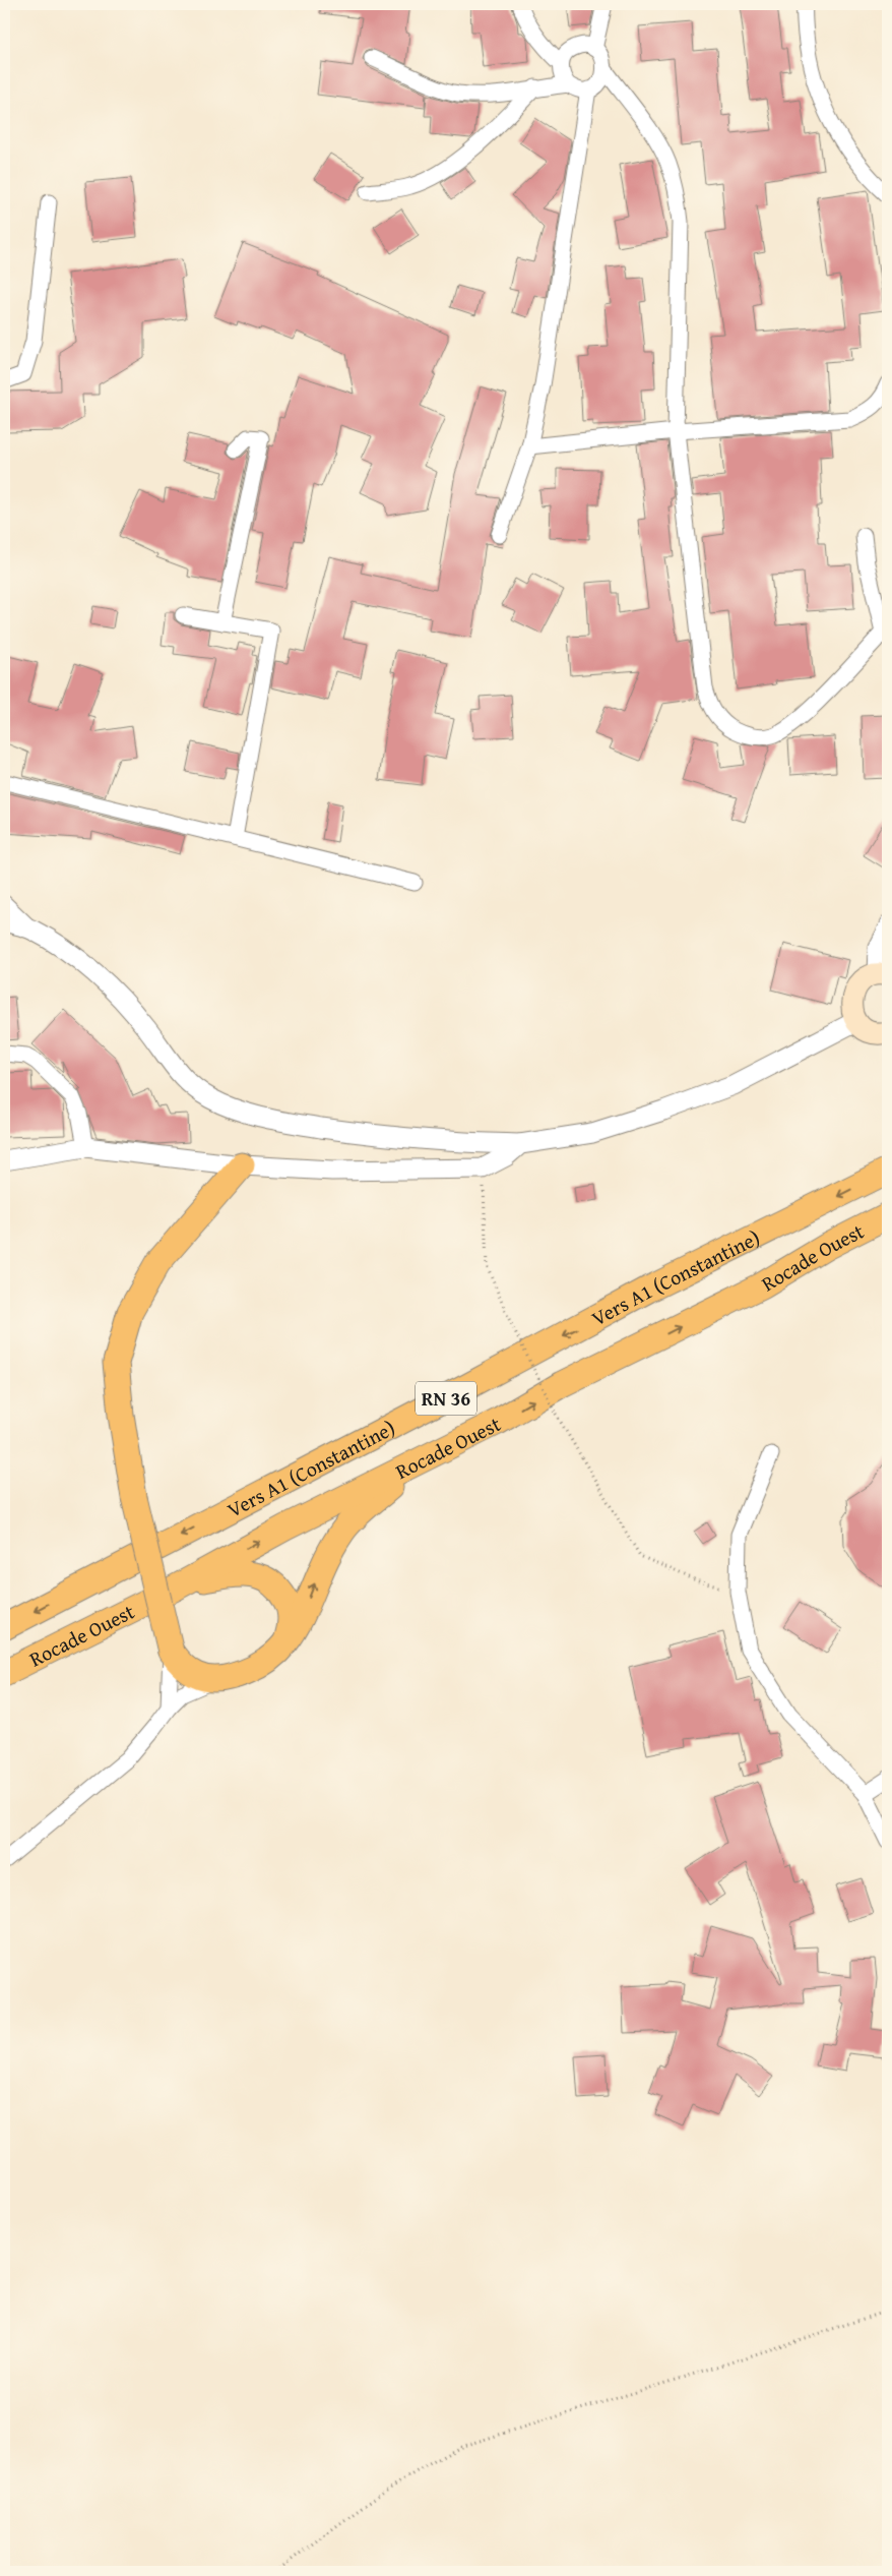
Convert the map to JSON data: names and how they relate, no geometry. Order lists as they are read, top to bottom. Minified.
{"streets":{"highway":["Rocade Ouest","Vers A1 (Constantine)","RN 36"]},"one_way":["Rocade Ouest","Vers A1 (Constantine)"]}
